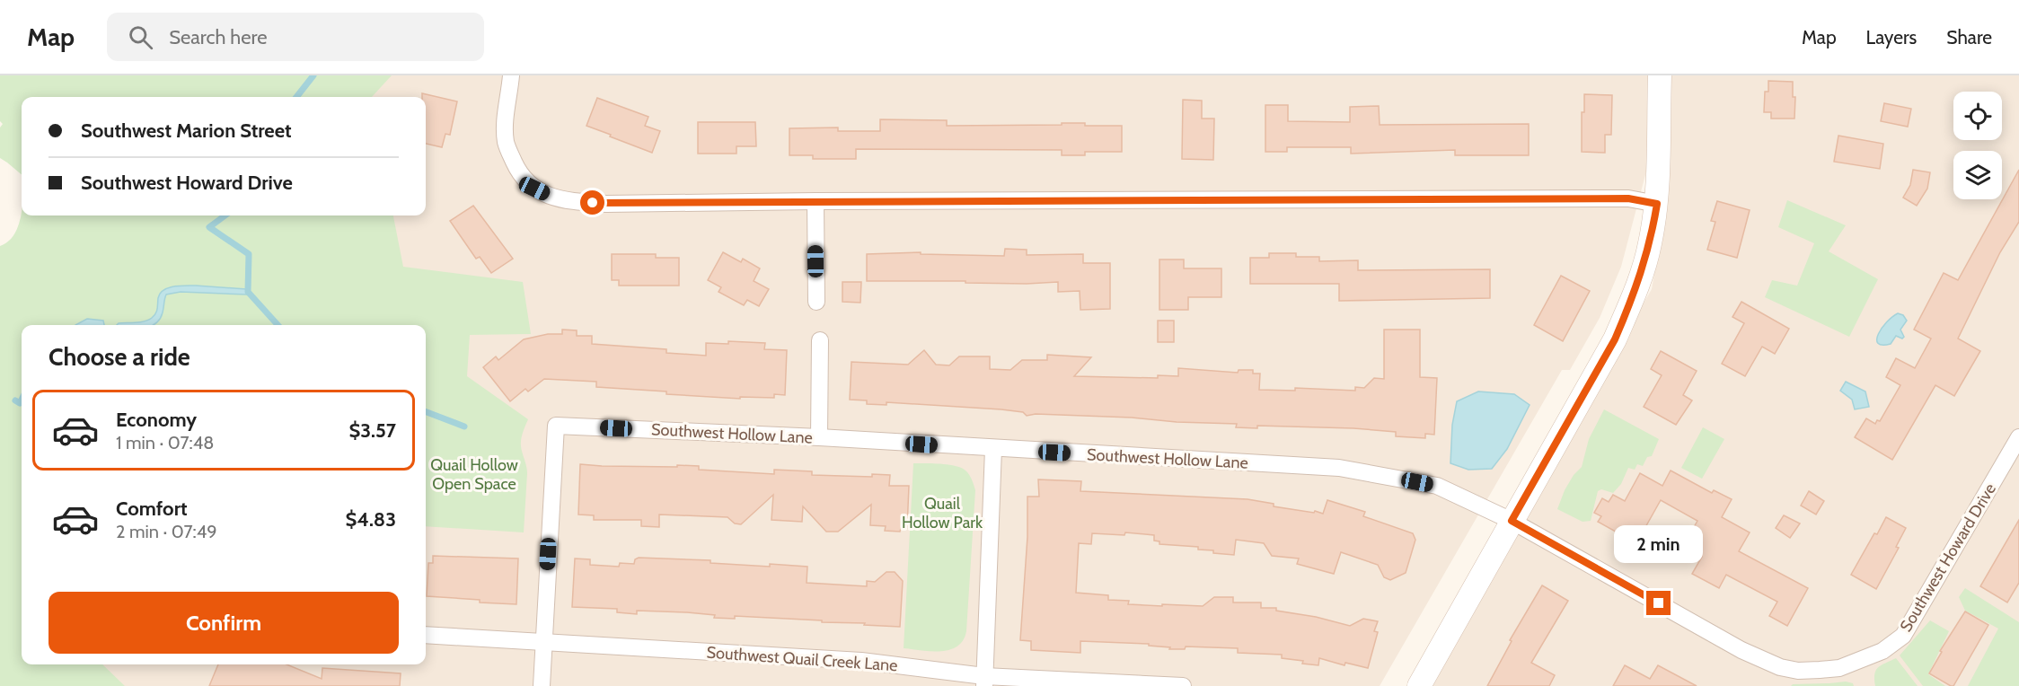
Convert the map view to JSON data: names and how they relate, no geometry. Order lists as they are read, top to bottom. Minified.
{"streets":{"street":["Southwest Hollow Lane","Southwest Howard Drive","Southwest Quail Creek Lane"]},"crossings":[["Southwest Hollow Lane","Southwest Howard Drive"],["Southwest Hollow Lane","Southwest Quail Creek Lane"]],"parks":["Quail Hollow Open Space","Quail Hollow Park"],"page":{"header":"Map","search":"Search here","nav":["Map","Layers","Share"],"banner":["Southwest Marion Street","Southwest Howard Drive"],"heading":"Choose a ride","list":[{"name":"Economy","note":"1 min · 07:48","value":"$3.57"},{"name":"Comfort","note":"2 min · 07:49","value":"$4.83"}],"bubble":"2 min","buttons":"Confirm"}}
